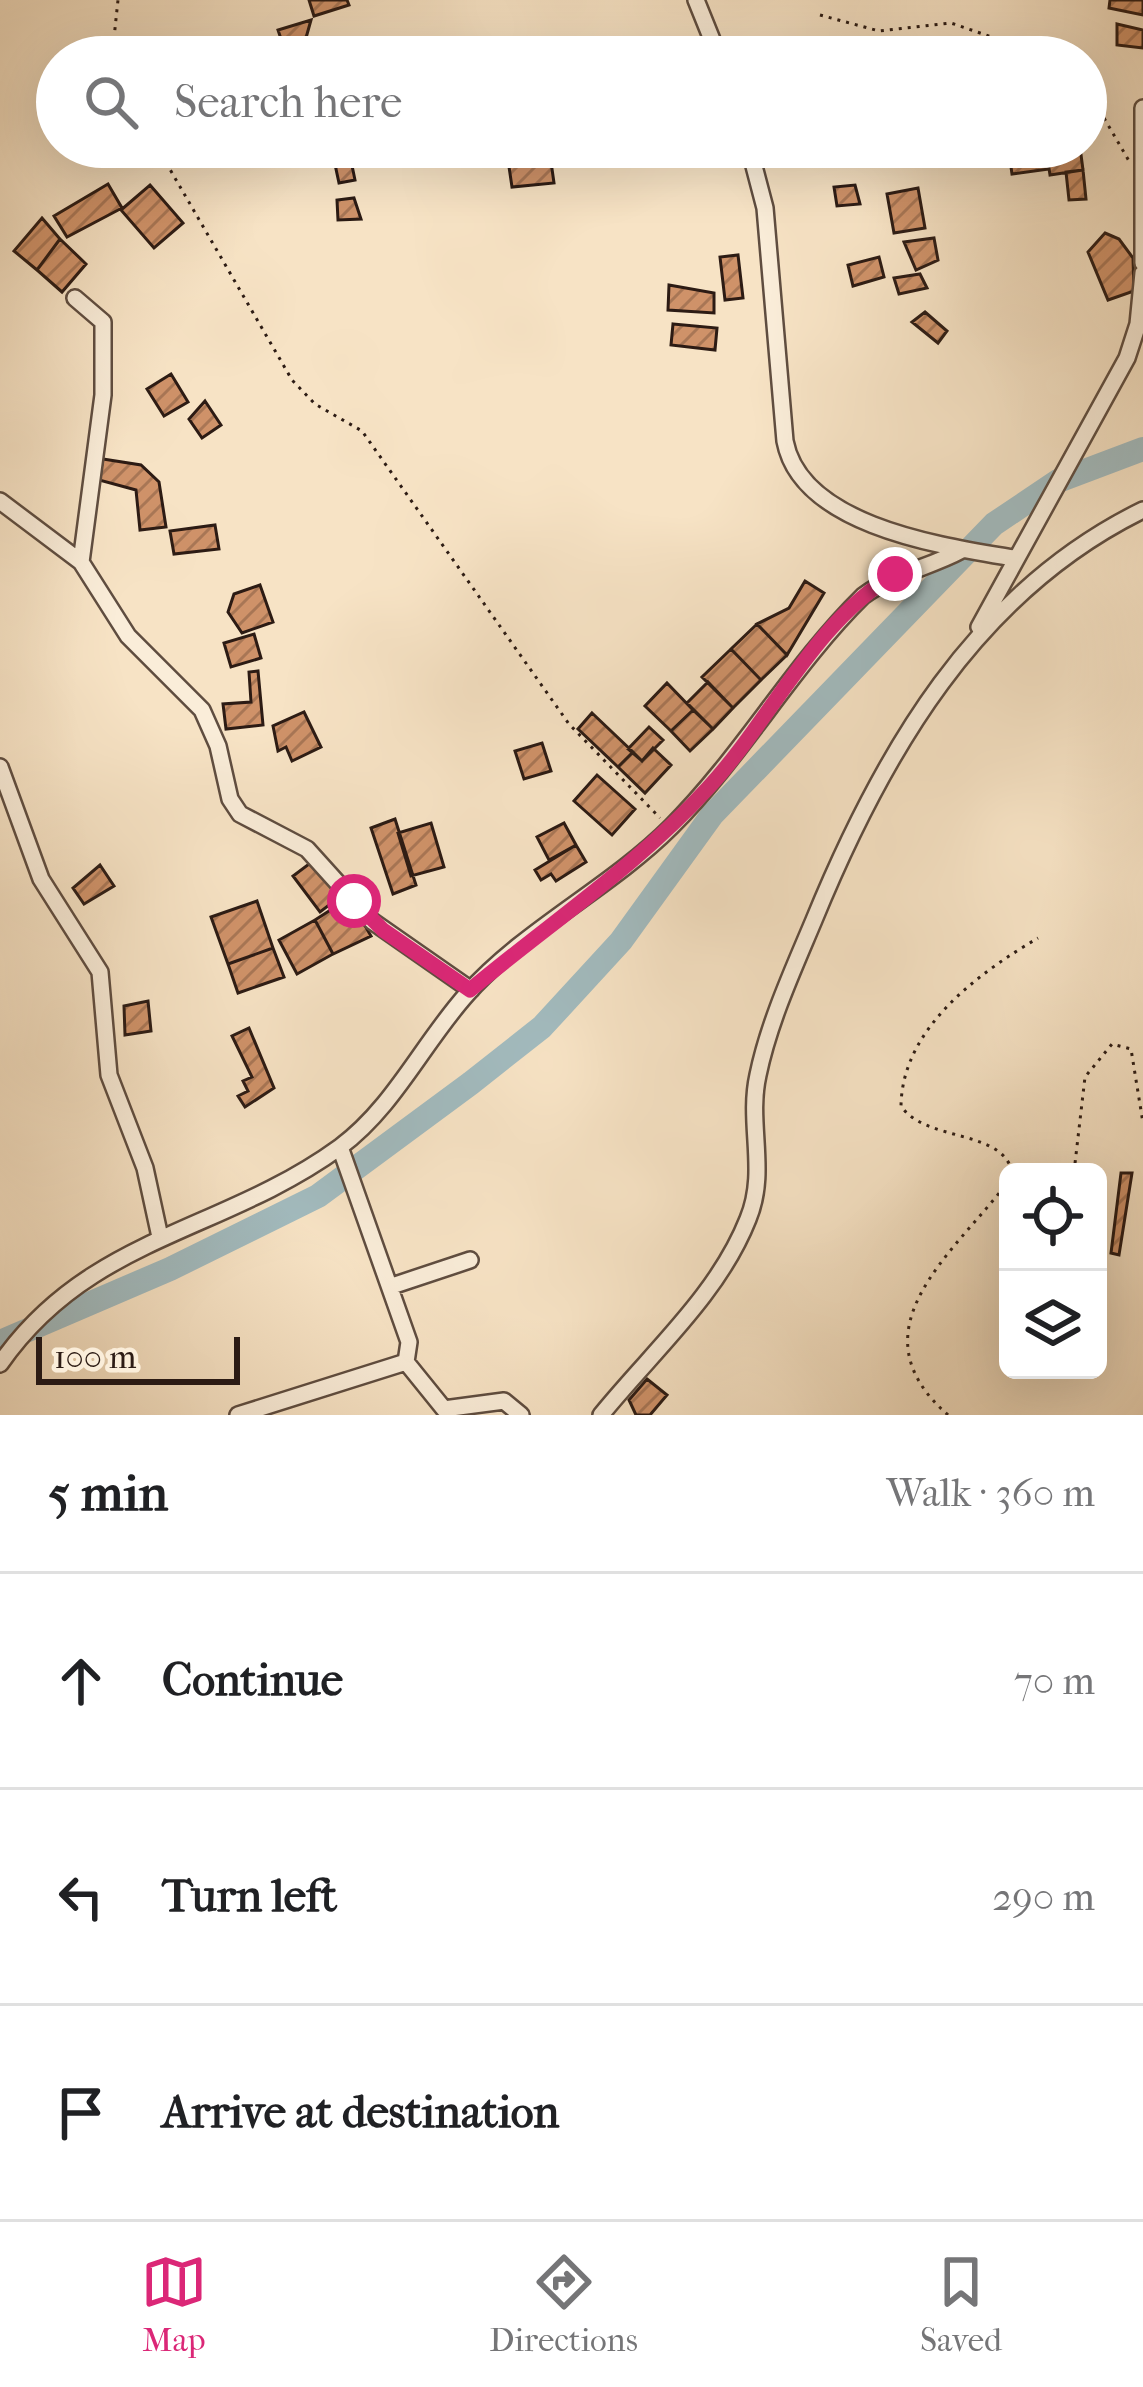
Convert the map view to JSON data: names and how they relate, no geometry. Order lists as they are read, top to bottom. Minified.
{"scale_bar":"100 m","page":{"search":"Search here","scale":"100 m","heading":["5 min","Walk · 360 m"],"list":[["Continue","70 m"],["Turn left","290 m"],"Arrive at destination"],"nav":["Map","Directions","Saved"]}}
